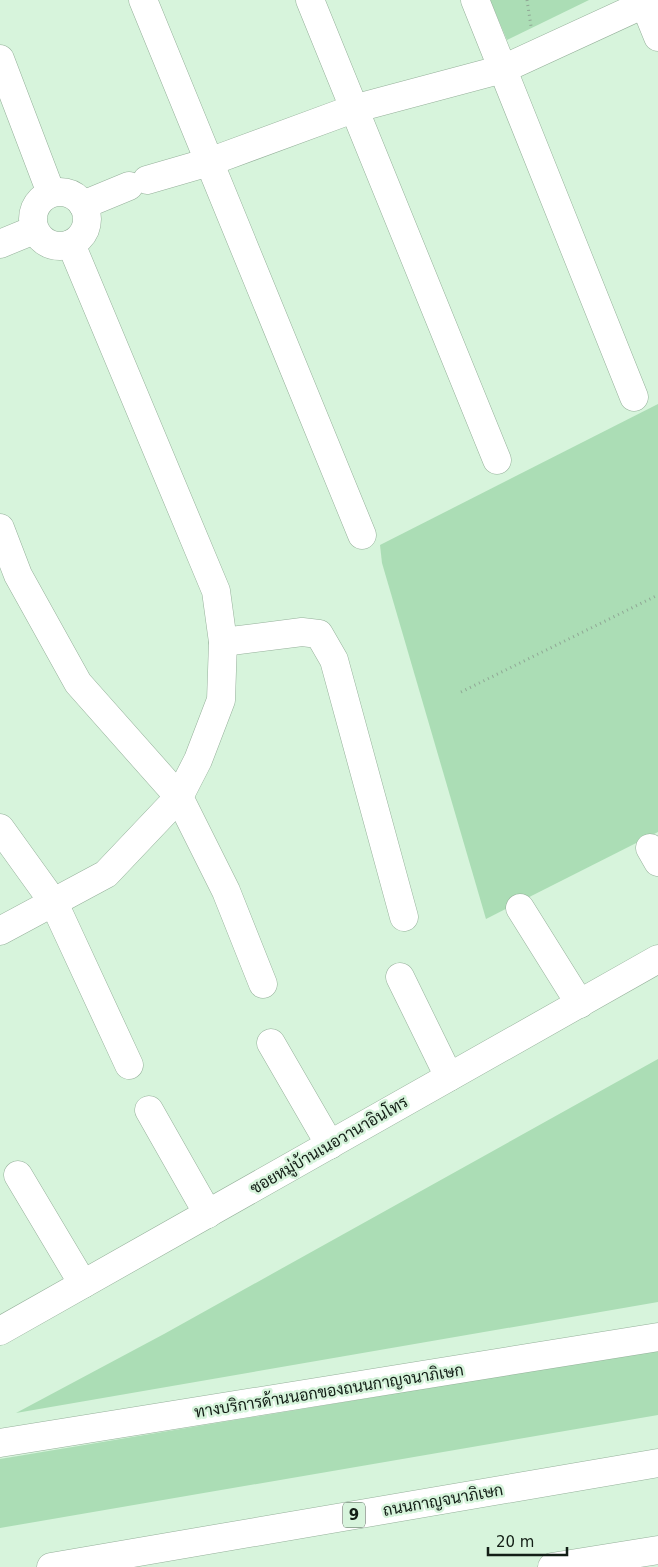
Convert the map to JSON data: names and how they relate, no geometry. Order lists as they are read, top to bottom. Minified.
{"streets":{"main road":["ซอยหมู่บ้านเนอวานาอินโทร","ทางบริการด้านนอกของถนนกาญจนาภิเษก","ถนนกาญจนาภิเษก","9"]},"scale_bar":"20 m"}
